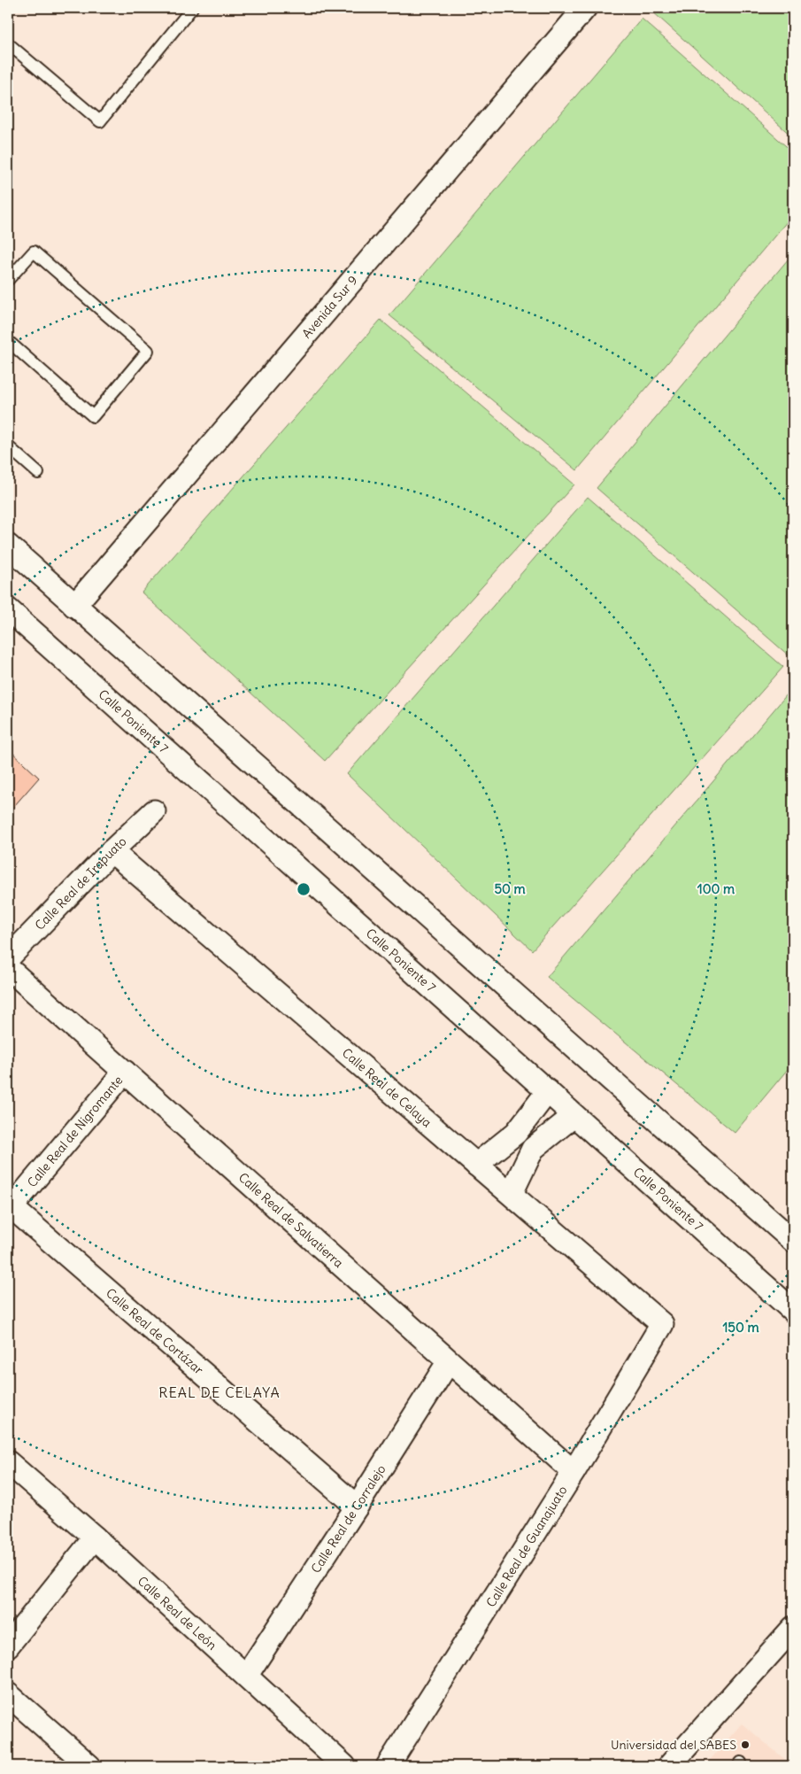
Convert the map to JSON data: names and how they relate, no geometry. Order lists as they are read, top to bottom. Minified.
{"streets":{"street":["Avenida Sur 9","Calle Poniente 7","Calle Real de Irapuato","Calle Real de Celaya","Calle Real de Nigromante","Calle Real de Salvatierra","Calle Real de Cortázar","Calle Real de Corralejo","Calle Real de Guanajuato","Calle Real de León"]},"crossings":[["Calle Real de Irapuato","Calle Real de Celaya"],["Calle Real de Celaya","Calle Real de Guanajuato"],["Calle Real de Nigromante","Calle Real de Salvatierra"],["Calle Real de Nigromante","Calle Real de Cortázar"],["Calle Real de Salvatierra","Calle Real de Corralejo"],["Calle Real de Salvatierra","Calle Real de Guanajuato"],["Calle Real de Cortázar","Calle Real de Corralejo"],["Calle Real de Corralejo","Calle Real de León"]],"districts":["REAL DE CELAYA"],"places":["Universidad del SABES"],"rings":["50 m","100 m","150 m"]}
